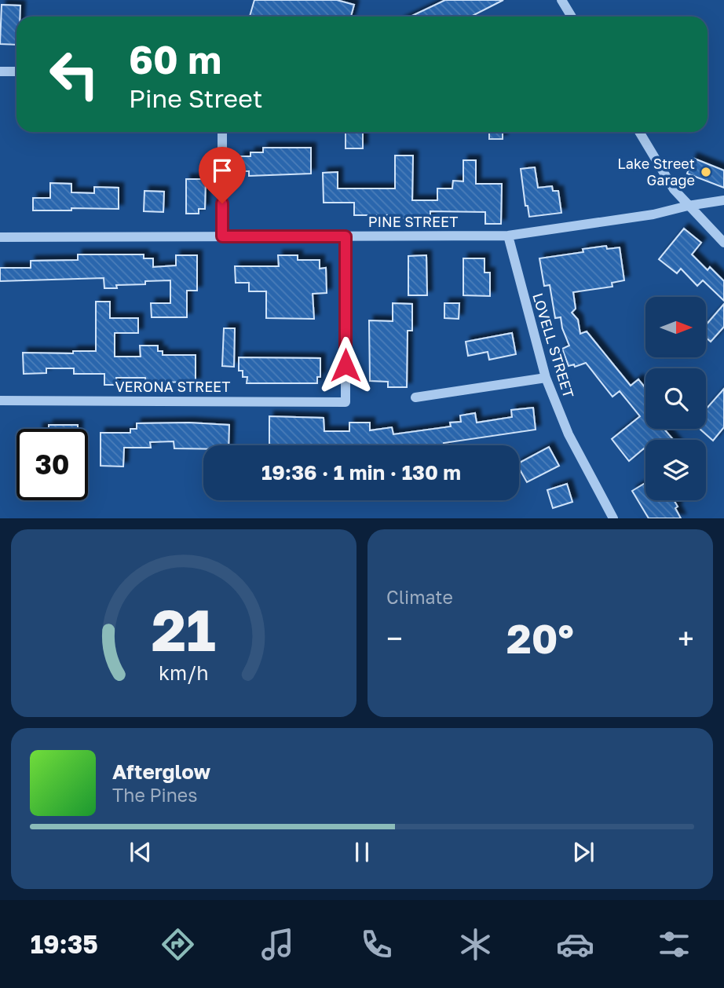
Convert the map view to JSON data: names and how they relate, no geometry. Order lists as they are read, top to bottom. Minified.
{"streets":{"street":["PINE STREET","LOVELL STREET","VERONA STREET"]},"crossings":[["PINE STREET","LOVELL STREET"],["PINE STREET","VERONA STREET"]],"places":["Lake Street Garage"],"north":"right","page":{"turn":["60 m","Pine Street"],"limit":"30","trip":"19:36 · 1 min · 130 m","tile":"Climate","heat":["−","20°","+"],"song":["Afterglow","The Pines"],"tabs":"19:35","gauge":["21","km/h"]}}
